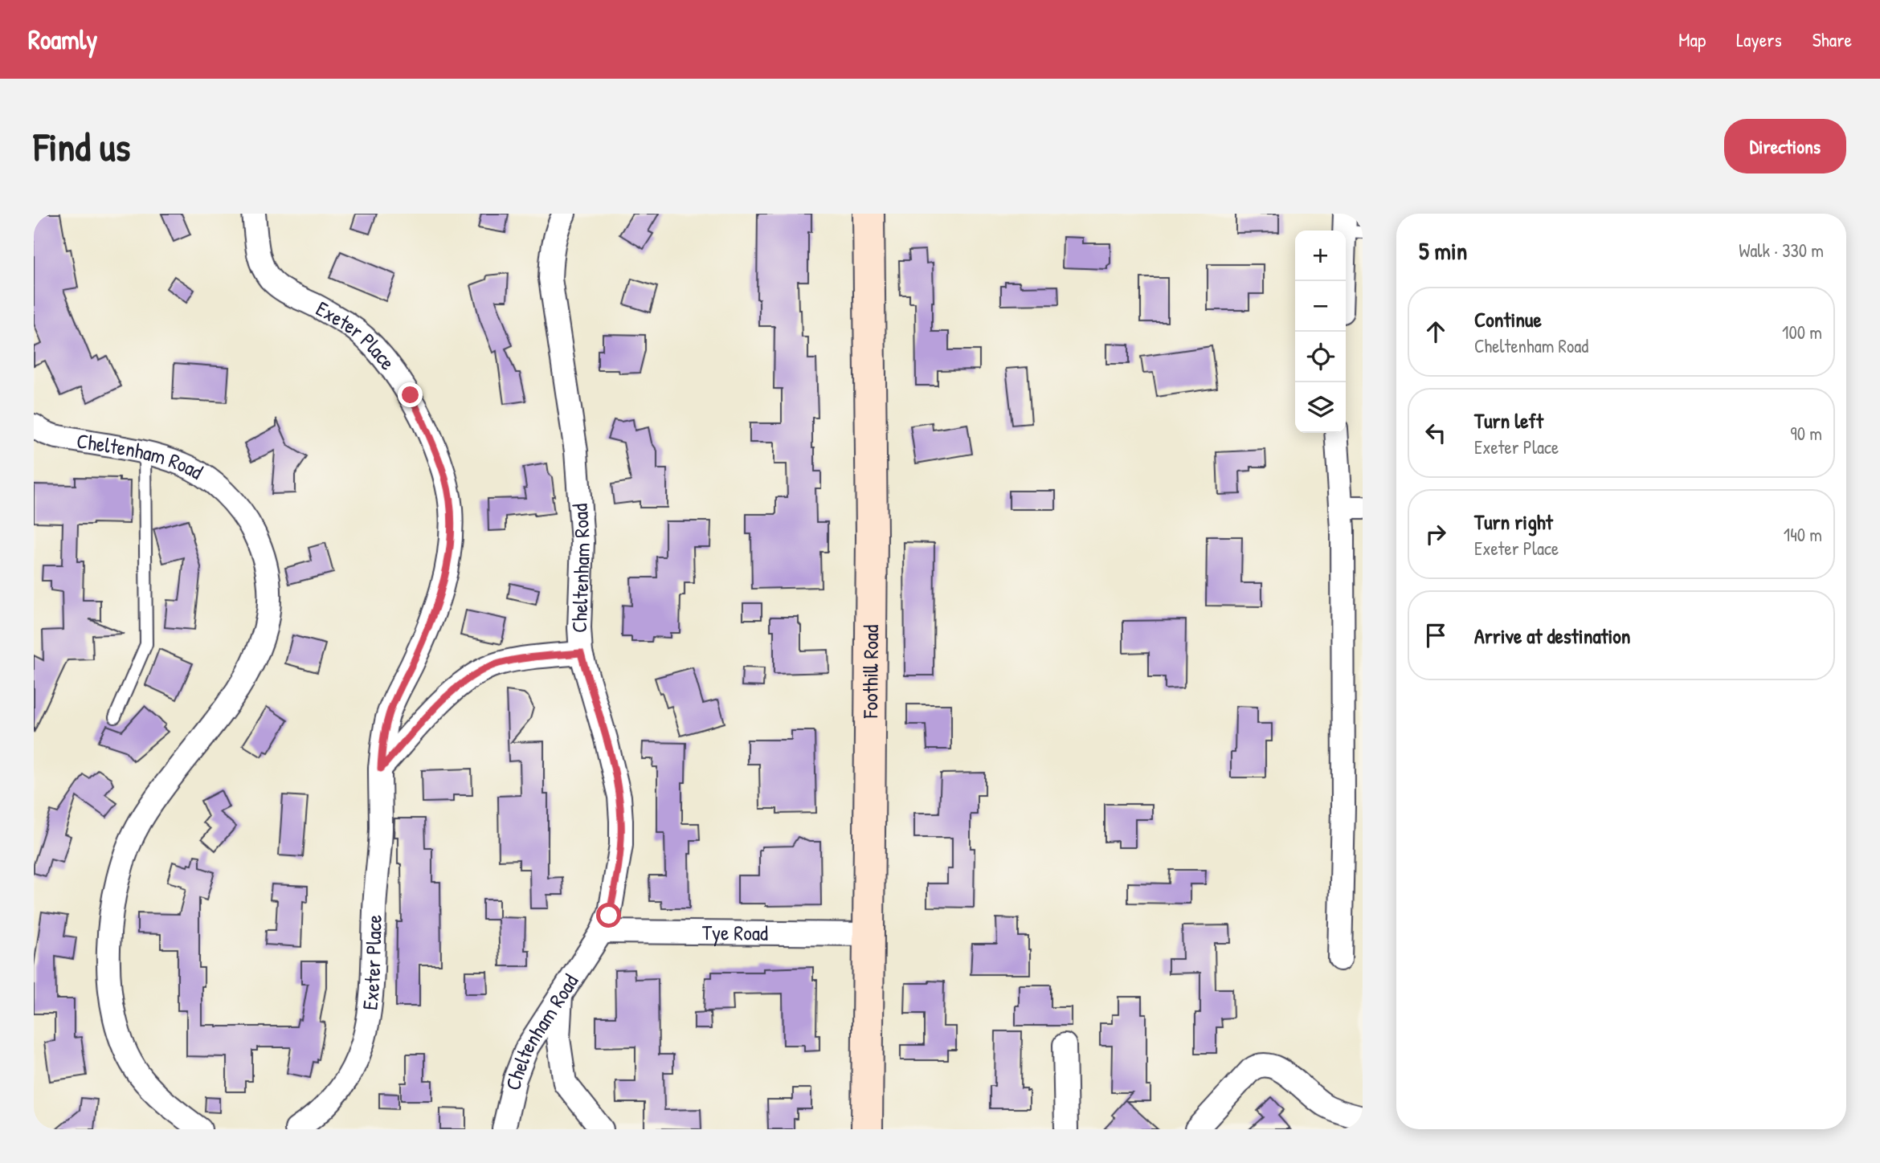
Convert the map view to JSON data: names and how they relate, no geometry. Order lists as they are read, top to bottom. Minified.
{"streets":{"main road":["Foothill Road"],"street":["Exeter Place","Cheltenham Road","Tye Road"]},"crossings":[["Cheltenham Road","Tye Road"],["Foothill Road","Tye Road"]],"page":{"header":"Roamly","nav":["Map","Layers","Share"],"buttons":"Directions","title":"Find us","heading":["5 min","Walk · 330 m"],"map_buttons":["+","−"],"list":[["Continue","Cheltenham Road","100 m"],["Turn left","Exeter Place","90 m"],["Turn right","Exeter Place","140 m"],"Arrive at destination"]}}
